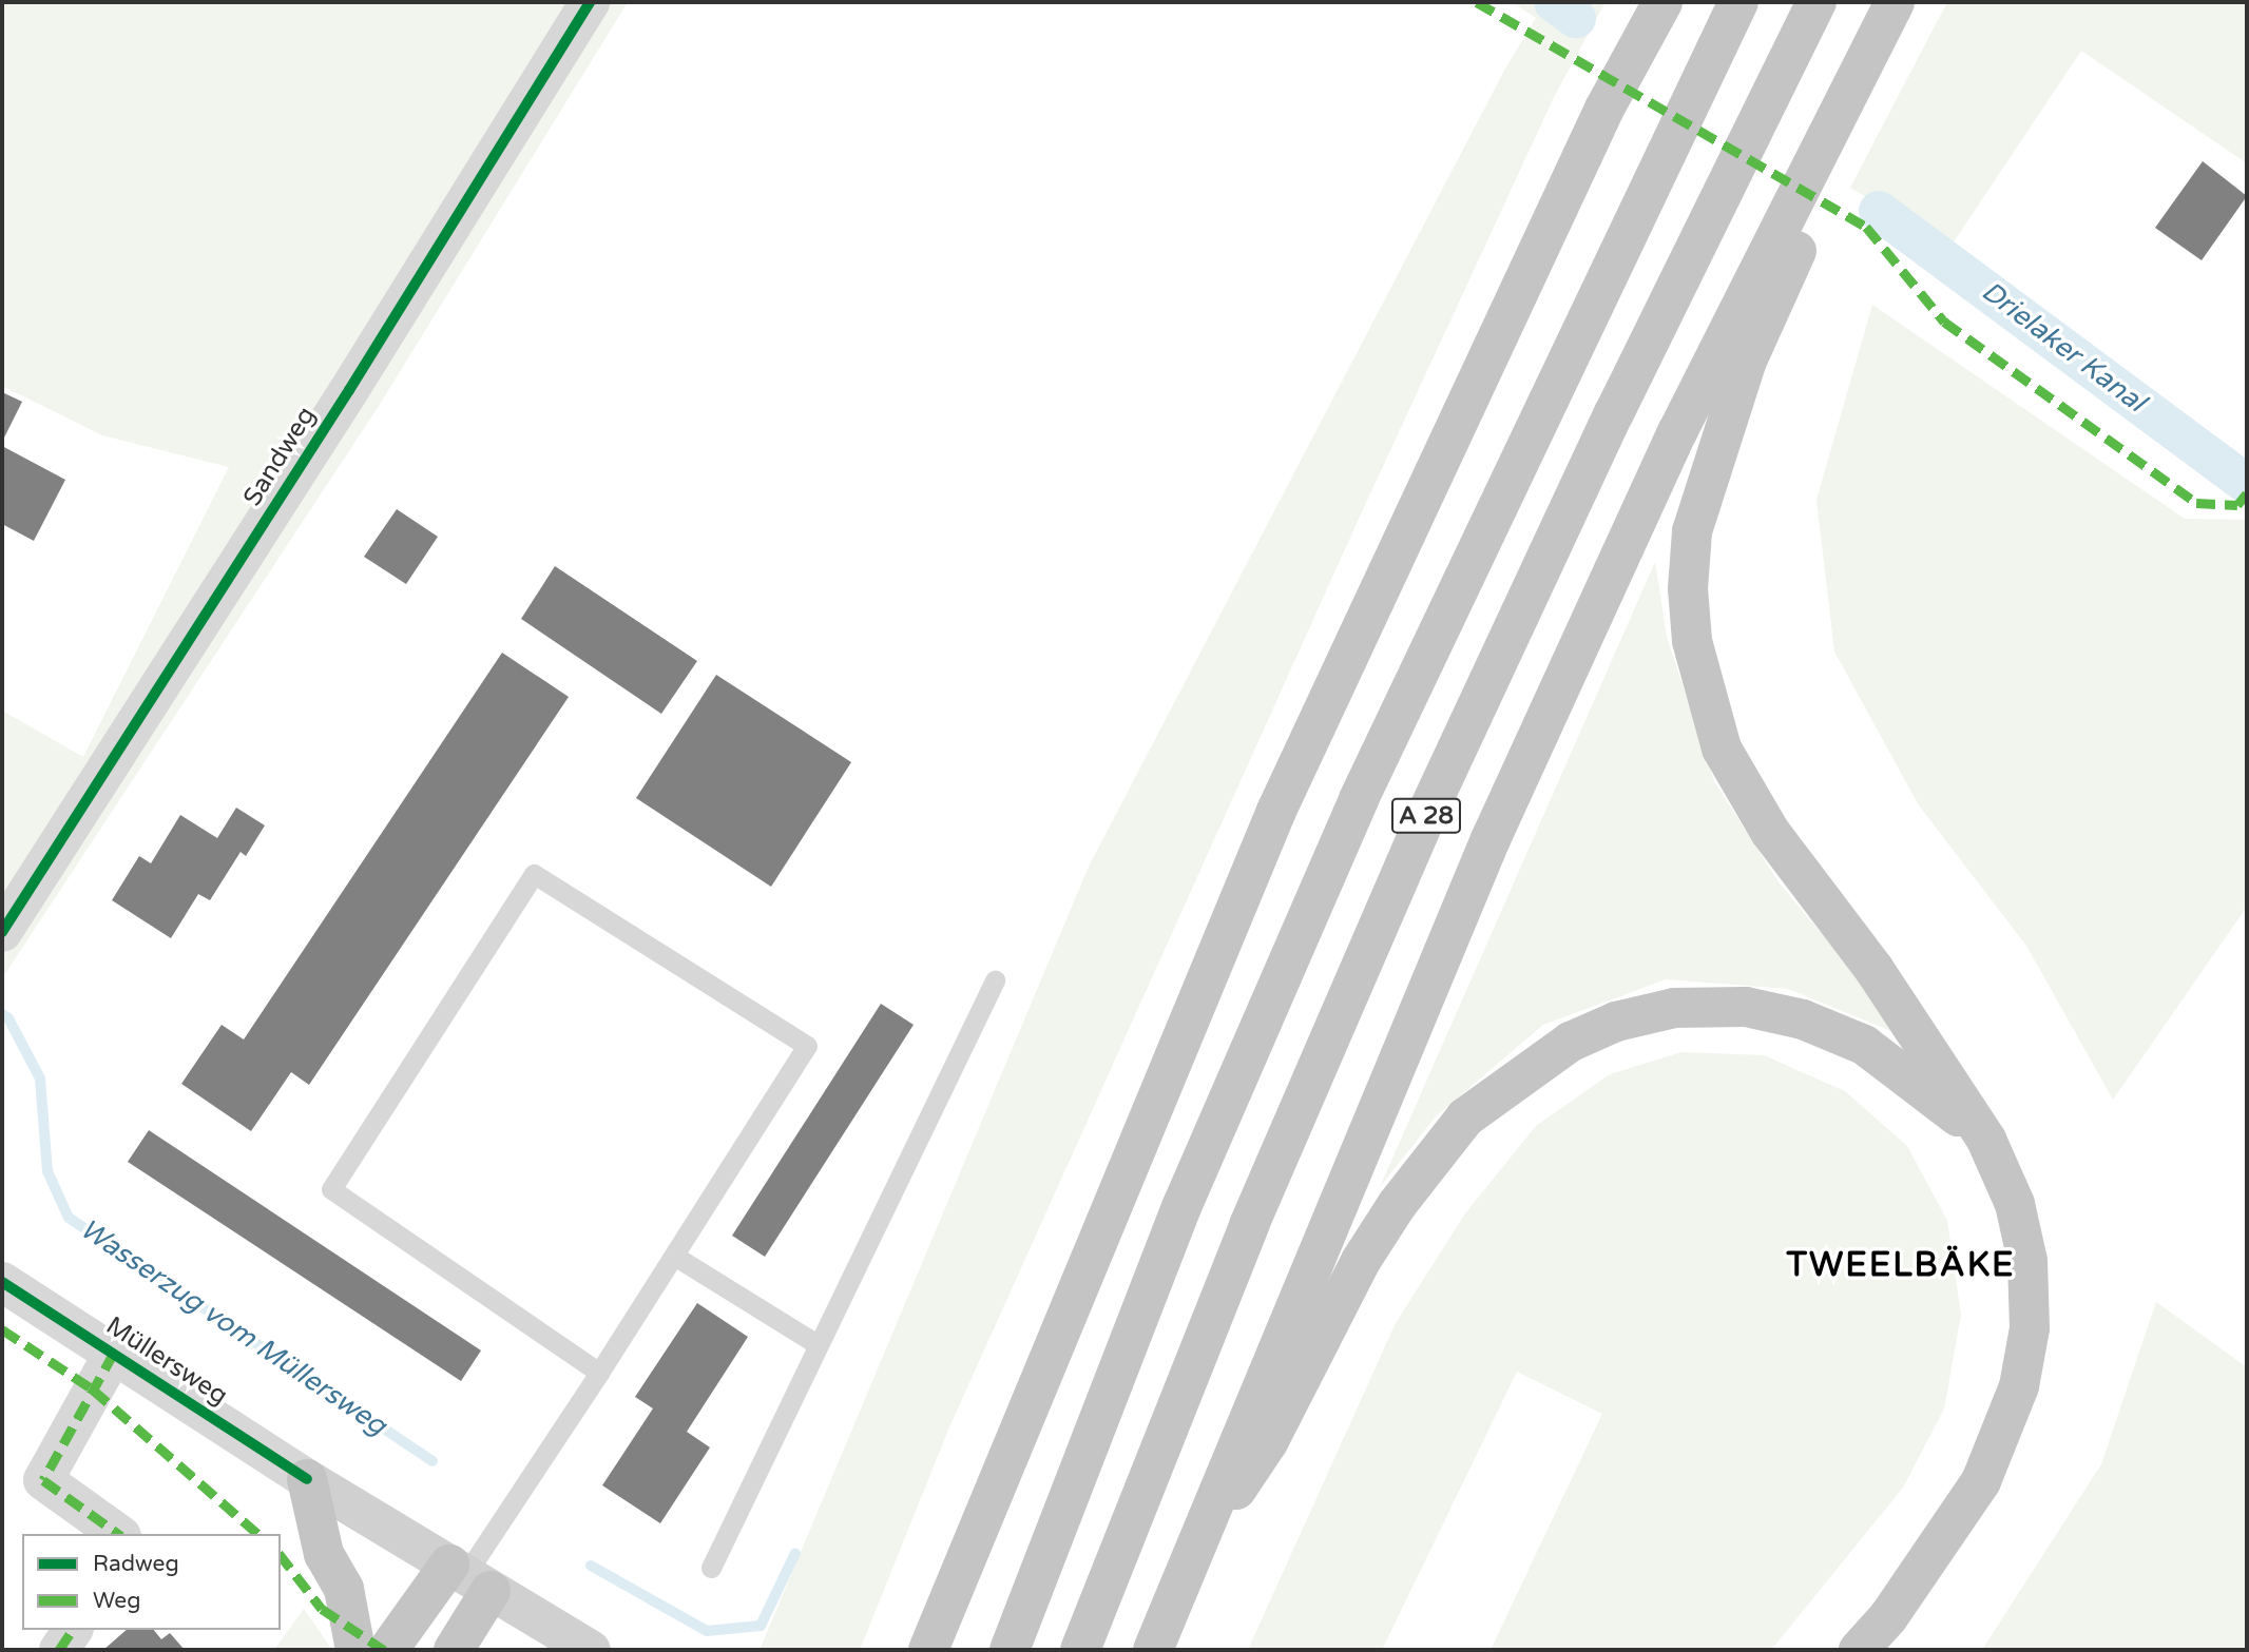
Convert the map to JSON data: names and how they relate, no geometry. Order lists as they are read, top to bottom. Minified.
{"streets":{"highway":["A 28"],"main road":["Müllersweg"],"street":["Sandweg"]},"districts":["TWEELBÄKE"],"water":["Drielaker Kanal","Wasserzug vom Müllersweg"],"legend":["Radweg","Weg"]}
